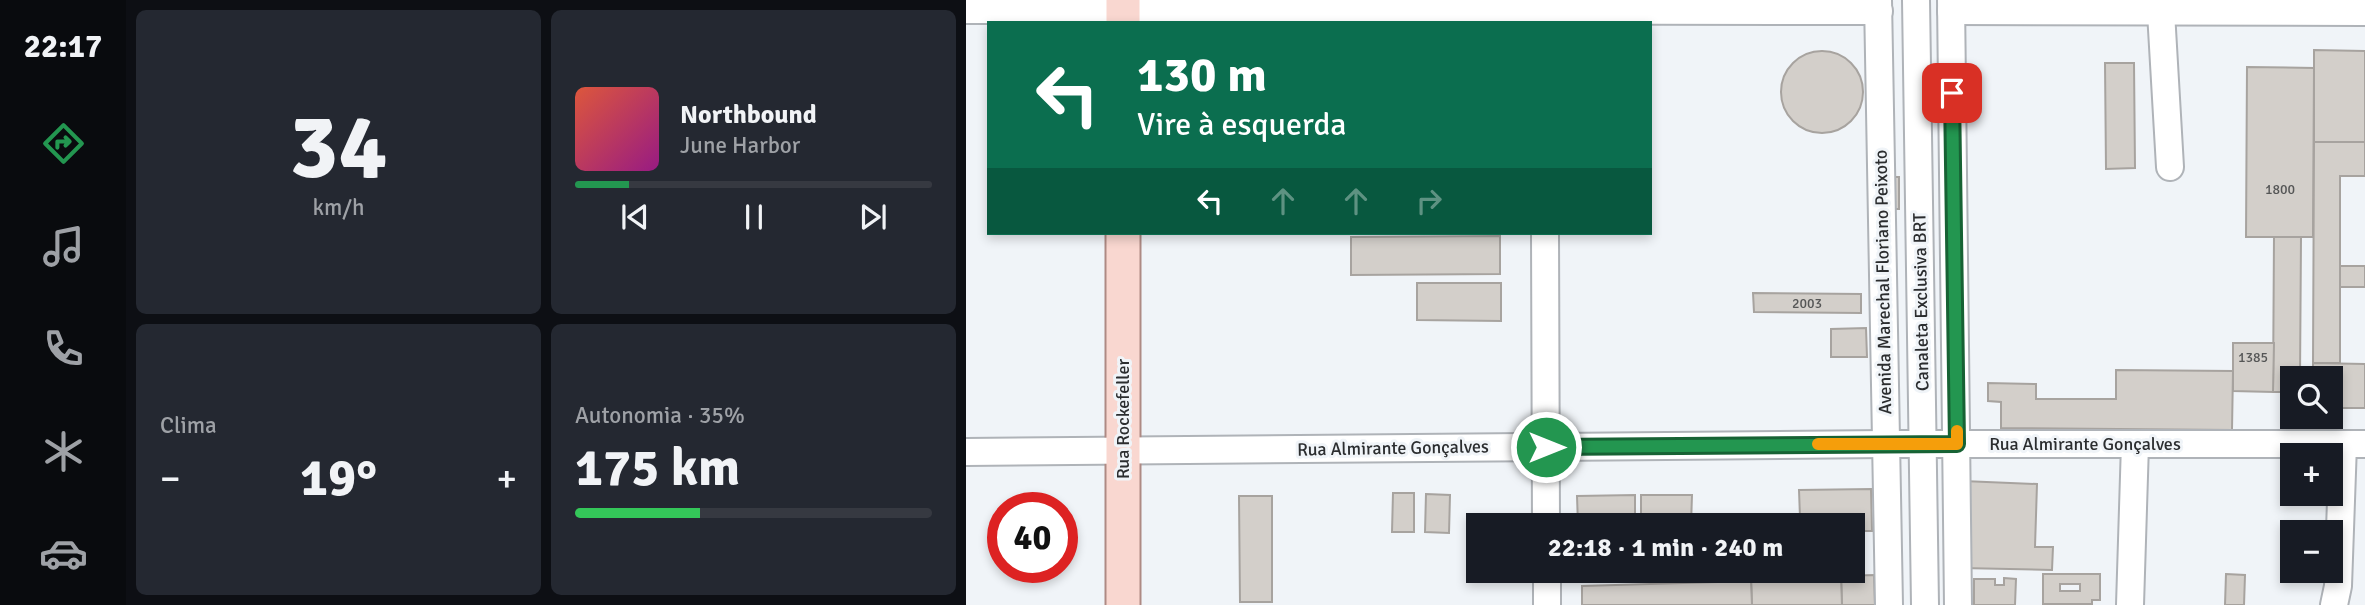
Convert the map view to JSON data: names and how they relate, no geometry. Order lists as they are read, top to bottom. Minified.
{"streets":{"main road":["Rua Rockefeller"],"street":["Avenida Marechal Floriano Peixoto","Canaleta Exclusiva BRT","Rua Almirante Gonçalves"]},"crossings":[["Avenida Marechal Floriano Peixoto","Rua Almirante Gonçalves"],["Canaleta Exclusiva BRT","Rua Almirante Gonçalves"],["Rua Rockefeller","Rua Almirante Gonçalves"]],"house_numbers":["1800","2003","1385"],"page":{"tabs":"22:17","tile":[["34","km/h"],"Clima",["Autonomia · 35%","175 km"]],"turn":["130 m","Vire à esquerda"],"song":["Northbound","June Harbor"],"map_buttons":["+","−"],"heat":["−","19°","+"],"limit":"40","trip":"22:18 · 1 min · 240 m"}}
